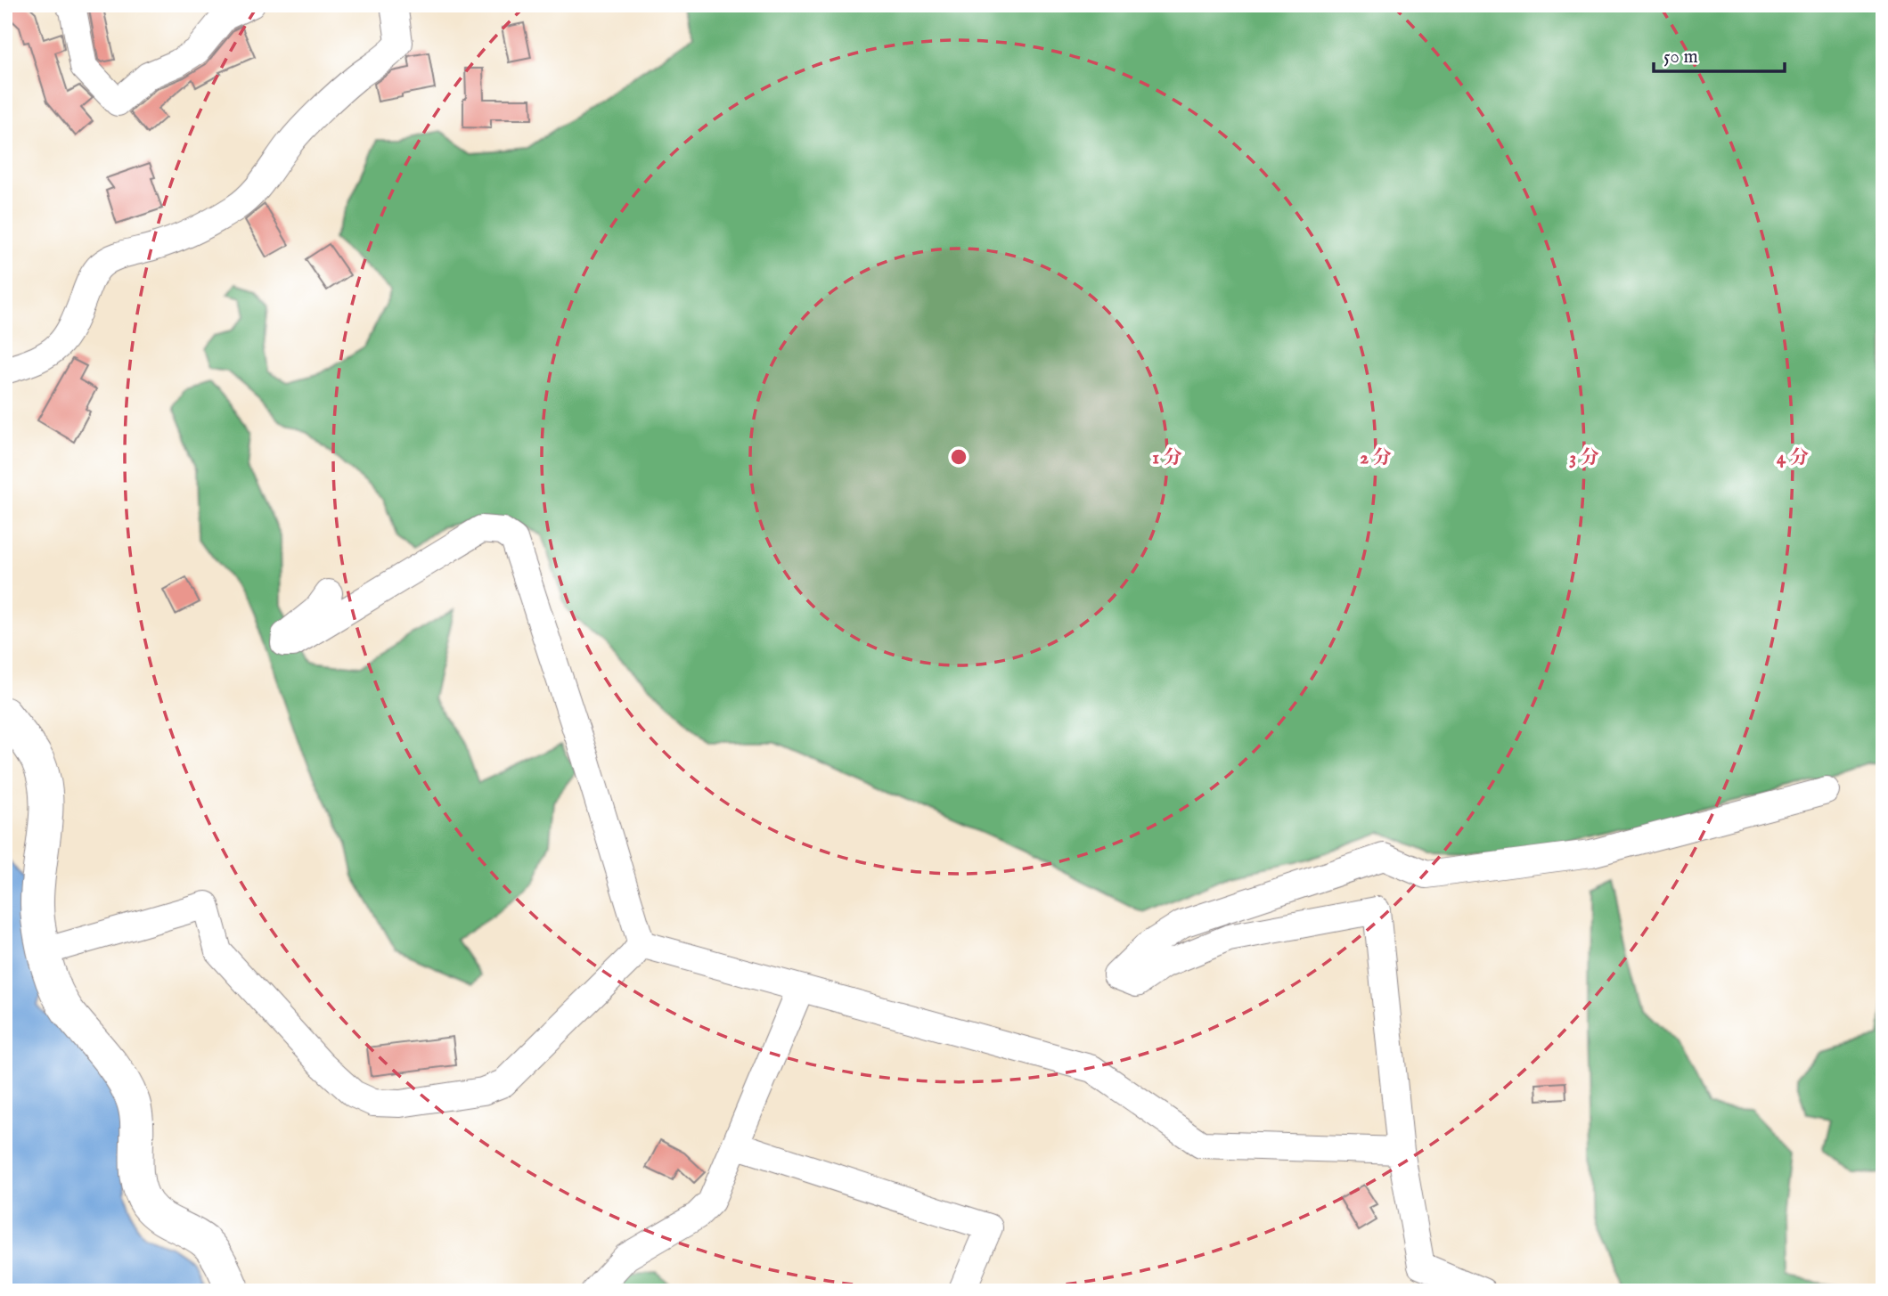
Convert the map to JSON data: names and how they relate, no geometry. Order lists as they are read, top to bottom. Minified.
{"scale_bar":"50 m","rings":["1 分","2 分","3 分","4 分"]}
